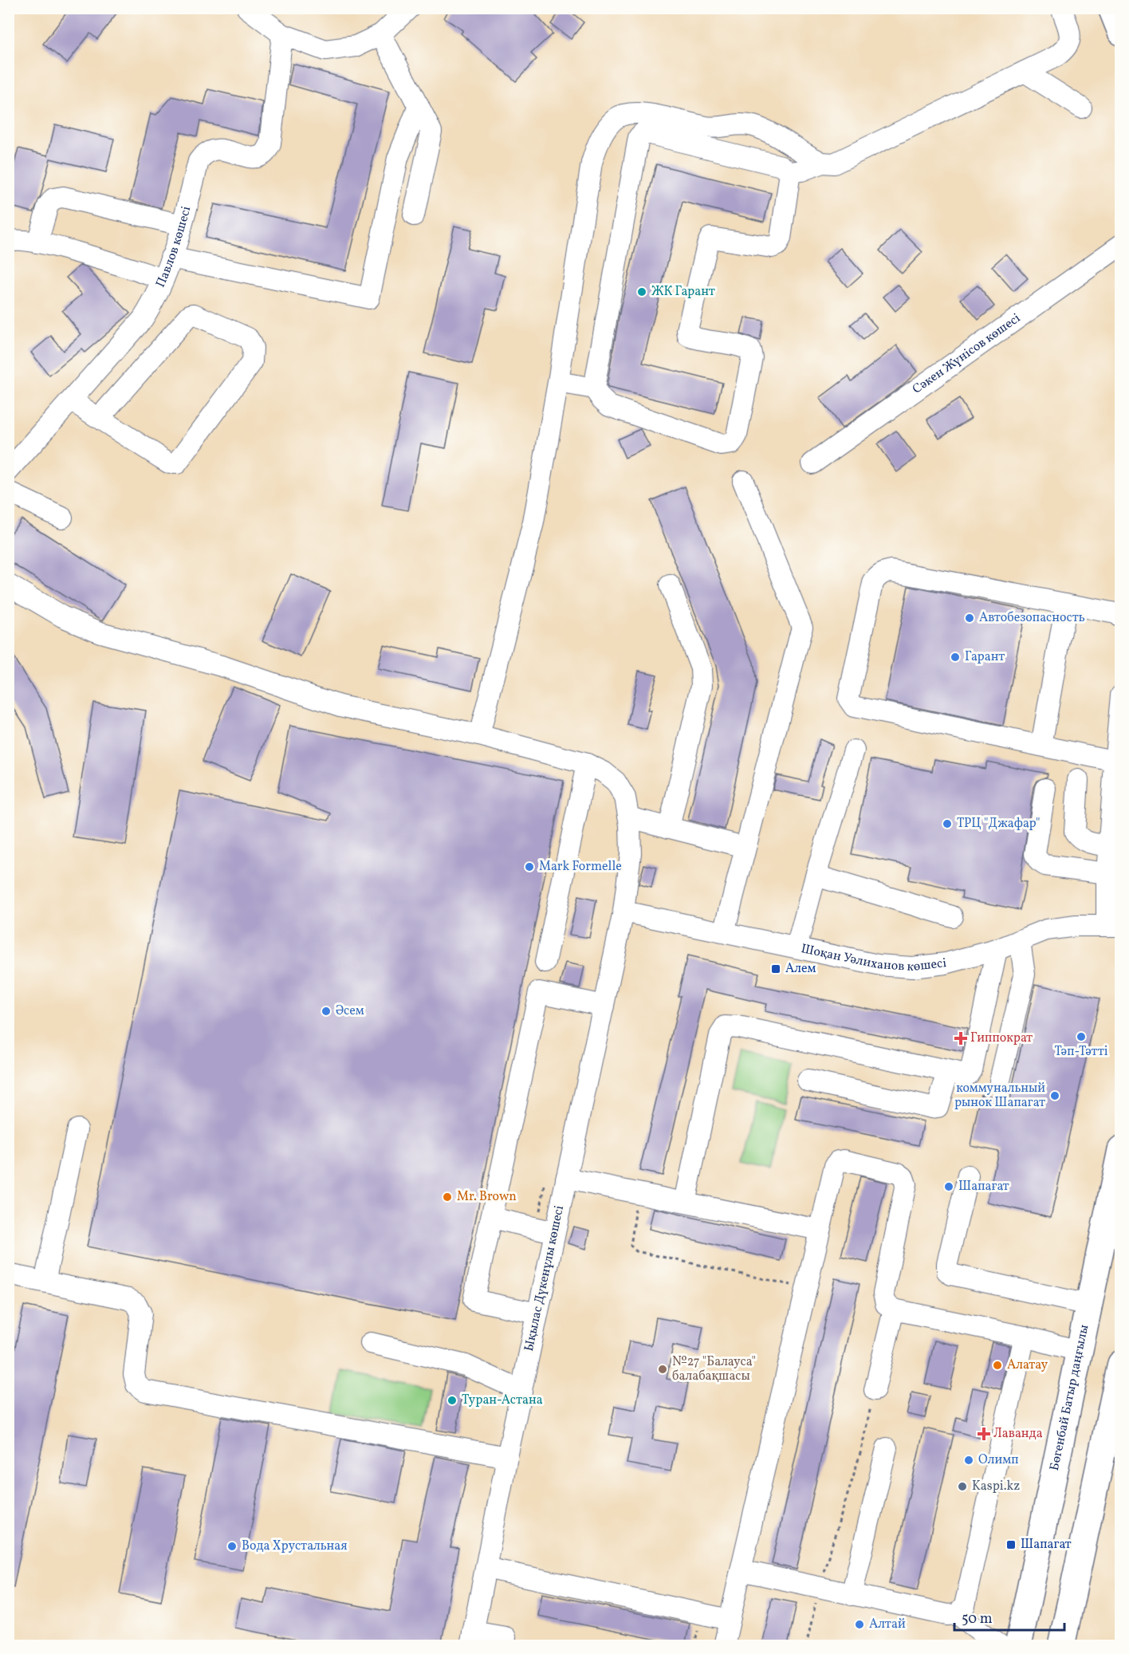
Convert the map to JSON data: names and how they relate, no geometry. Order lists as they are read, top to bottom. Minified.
{"streets":{"main road":["Бөгенбай Батыр даңғылы"],"street":["Павлов көшесі","Сәкен Жүнісов көшесі","Шоқан Уәлиханов көшесі","Ықылас Дүкенұлы көшесі"]},"crossings":[["Шоқан Уәлиханов көшесі","Ықылас Дүкенұлы көшесі"]],"places":{"other":["ЖК Гарант","Автобезопасность","Гарант","ТРЦ \"Джафар\"","Mark Formelle","Әсем","Тәп-Тәтті","коммунальный рынок Шапагат","Шапағат","Mr. Brown","Алатау","№27 \"Балауса\" балабақшасы","Туран-Астана","Олимп","Kaspi.kz","Вода Хрустальная","Алтай"],"transit":["Алем","Шапагат"],"health":["Гиппократ","Лаванда"]},"scale_bar":"50 m"}
